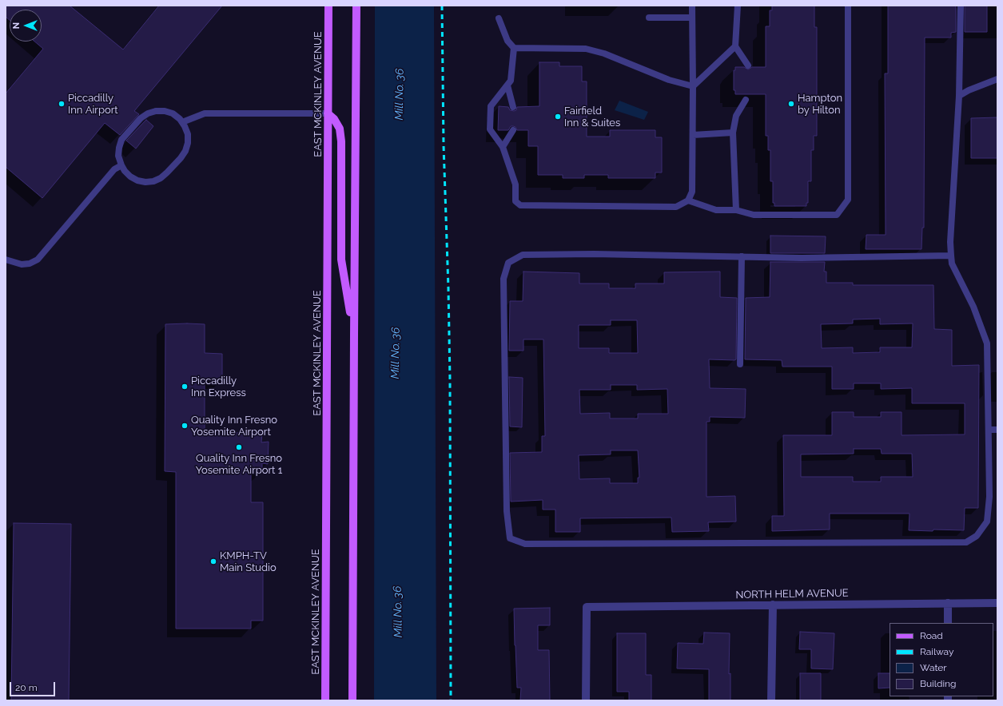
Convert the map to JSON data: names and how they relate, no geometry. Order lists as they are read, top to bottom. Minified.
{"streets":{"main road":["EAST MCKINLEY AVENUE"],"street":["NORTH HELM AVENUE"]},"water":["Mill No. 36"],"places":["Piccadilly Inn Airport","Hampton by Hilton","Fairfield Inn & Suites","Piccadilly Inn Express","Quality Inn Fresno Yosemite Airport","Quality Inn Fresno Yosemite Airport 1","KMPH-TV Main Studio"],"legend":["Road","Railway","Water","Building"],"scale_bar":"20 m","north":"left"}
